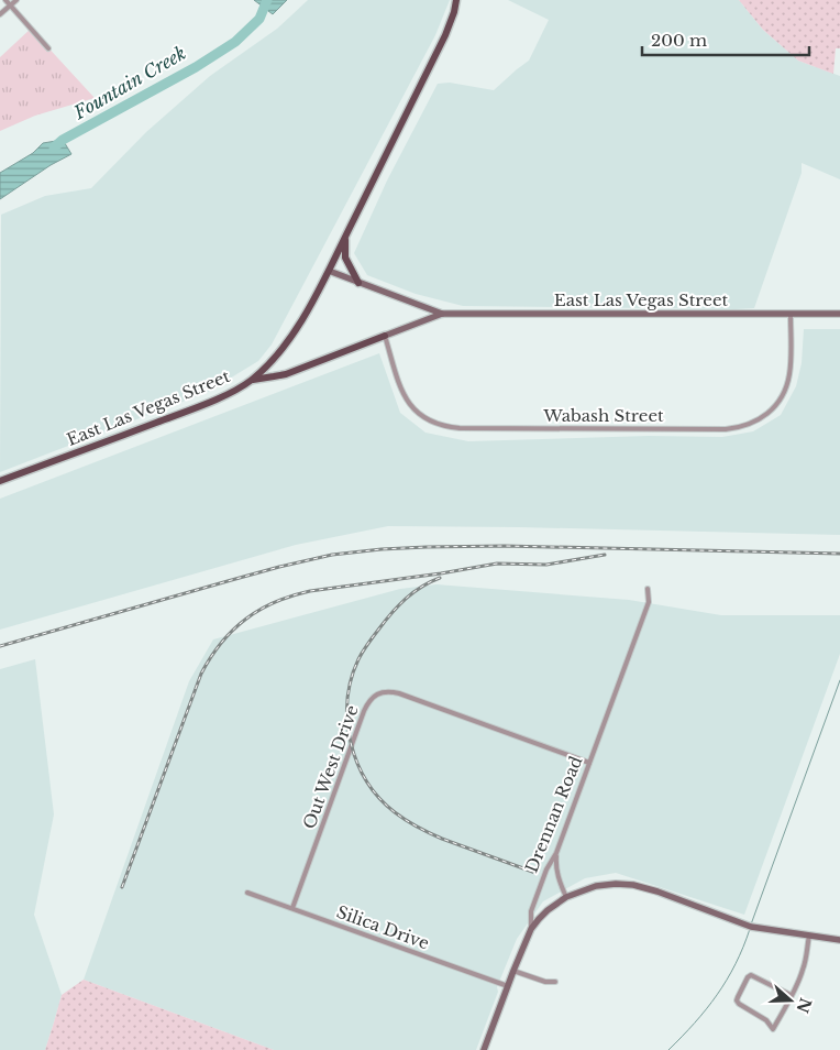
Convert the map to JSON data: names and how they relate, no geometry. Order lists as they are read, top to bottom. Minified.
{"streets":{"main road":["East Las Vegas Street"],"street":["Wabash Street","Out West Drive","Drennan Road","Silica Drive"]},"crossings":[["East Las Vegas Street","Wabash Street"],["Out West Drive","Drennan Road"],["Out West Drive","Silica Drive"],["Drennan Road","Silica Drive"]],"water":["Fountain Creek"],"scale_bar":"200 m","north":"right"}
